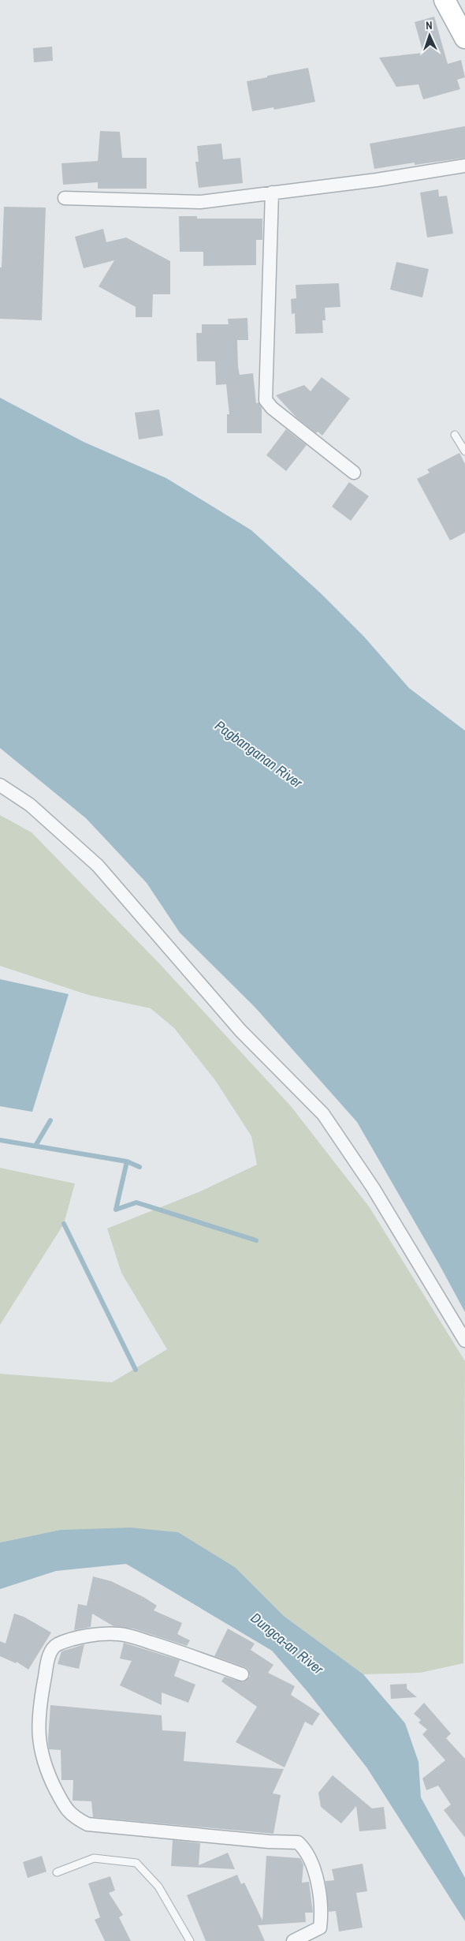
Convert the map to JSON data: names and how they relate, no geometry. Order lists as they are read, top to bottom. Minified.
{"water":["Pagbanganan River","Dungca-an River"],"north":"top"}
